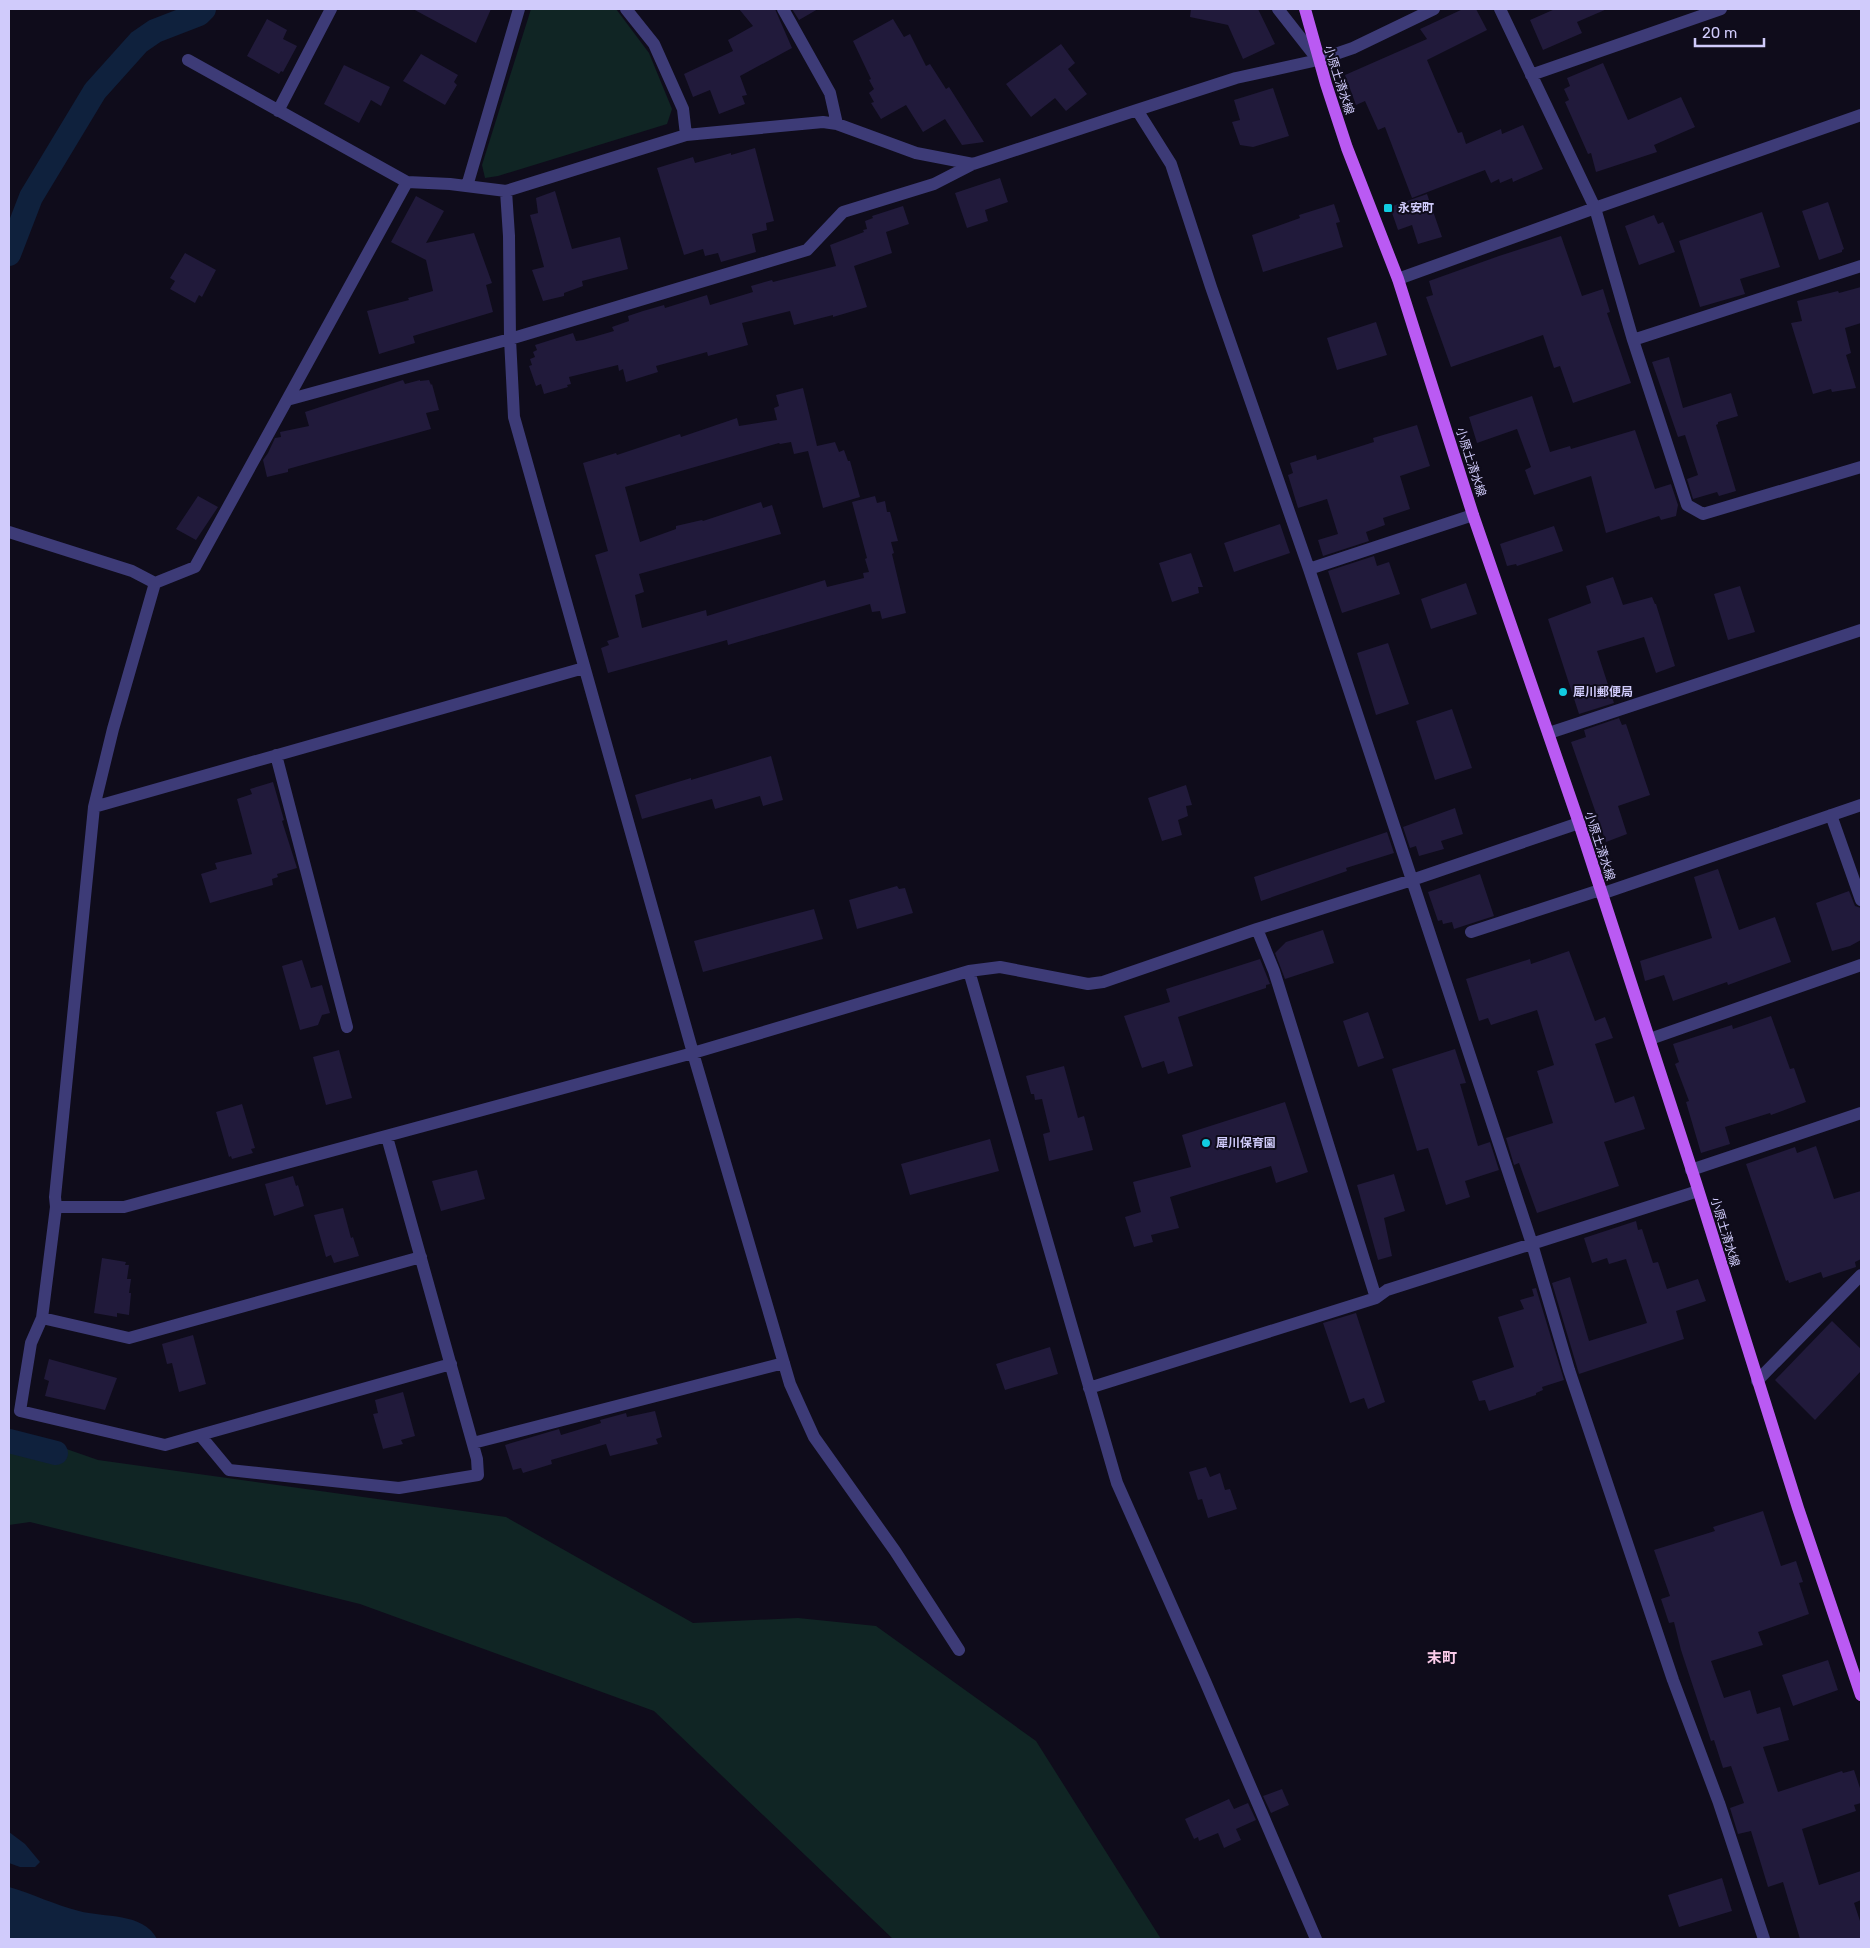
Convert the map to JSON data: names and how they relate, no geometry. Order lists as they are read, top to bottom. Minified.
{"streets":{"main road":["小原土清水線"]},"districts":["末町"],"places":{"transit":["永安町"],"other":["犀川郵便局","犀川保育園"]},"scale_bar":"20 m"}
